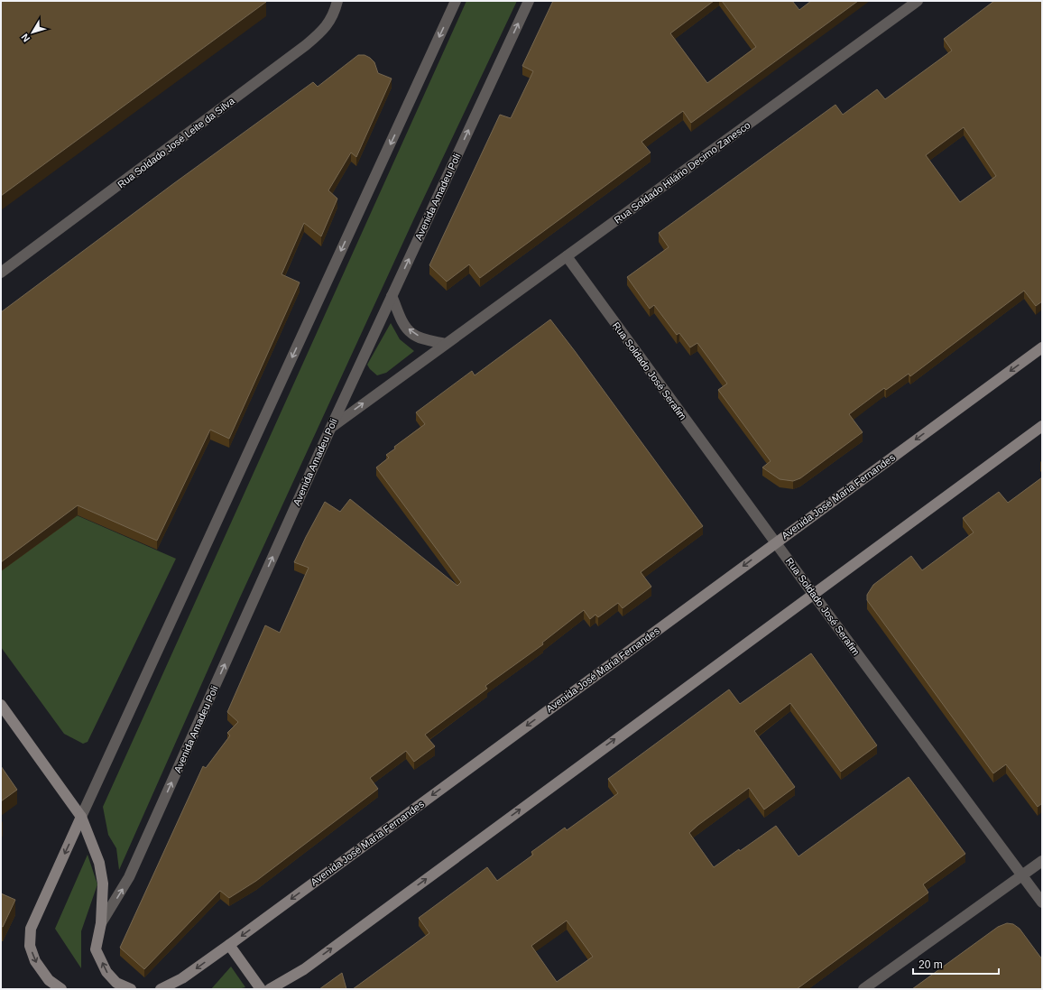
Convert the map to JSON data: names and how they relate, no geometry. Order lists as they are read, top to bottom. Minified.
{"streets":{"main road":["Avenida José Maria Fernandes"],"street":["Rua Soldado José Leite da Silva","Rua Soldado Hilário Decimo Zanesco","Avenida Amadeu Poli","Rua Soldado José Serafim"]},"crossings":[["Rua Soldado Hilário Decimo Zanesco","Avenida Amadeu Poli"],["Rua Soldado Hilário Decimo Zanesco","Rua Soldado José Serafim"],["Rua Soldado José Serafim","Avenida José Maria Fernandes"]],"scale_bar":"20 m","north":"bottom left"}
